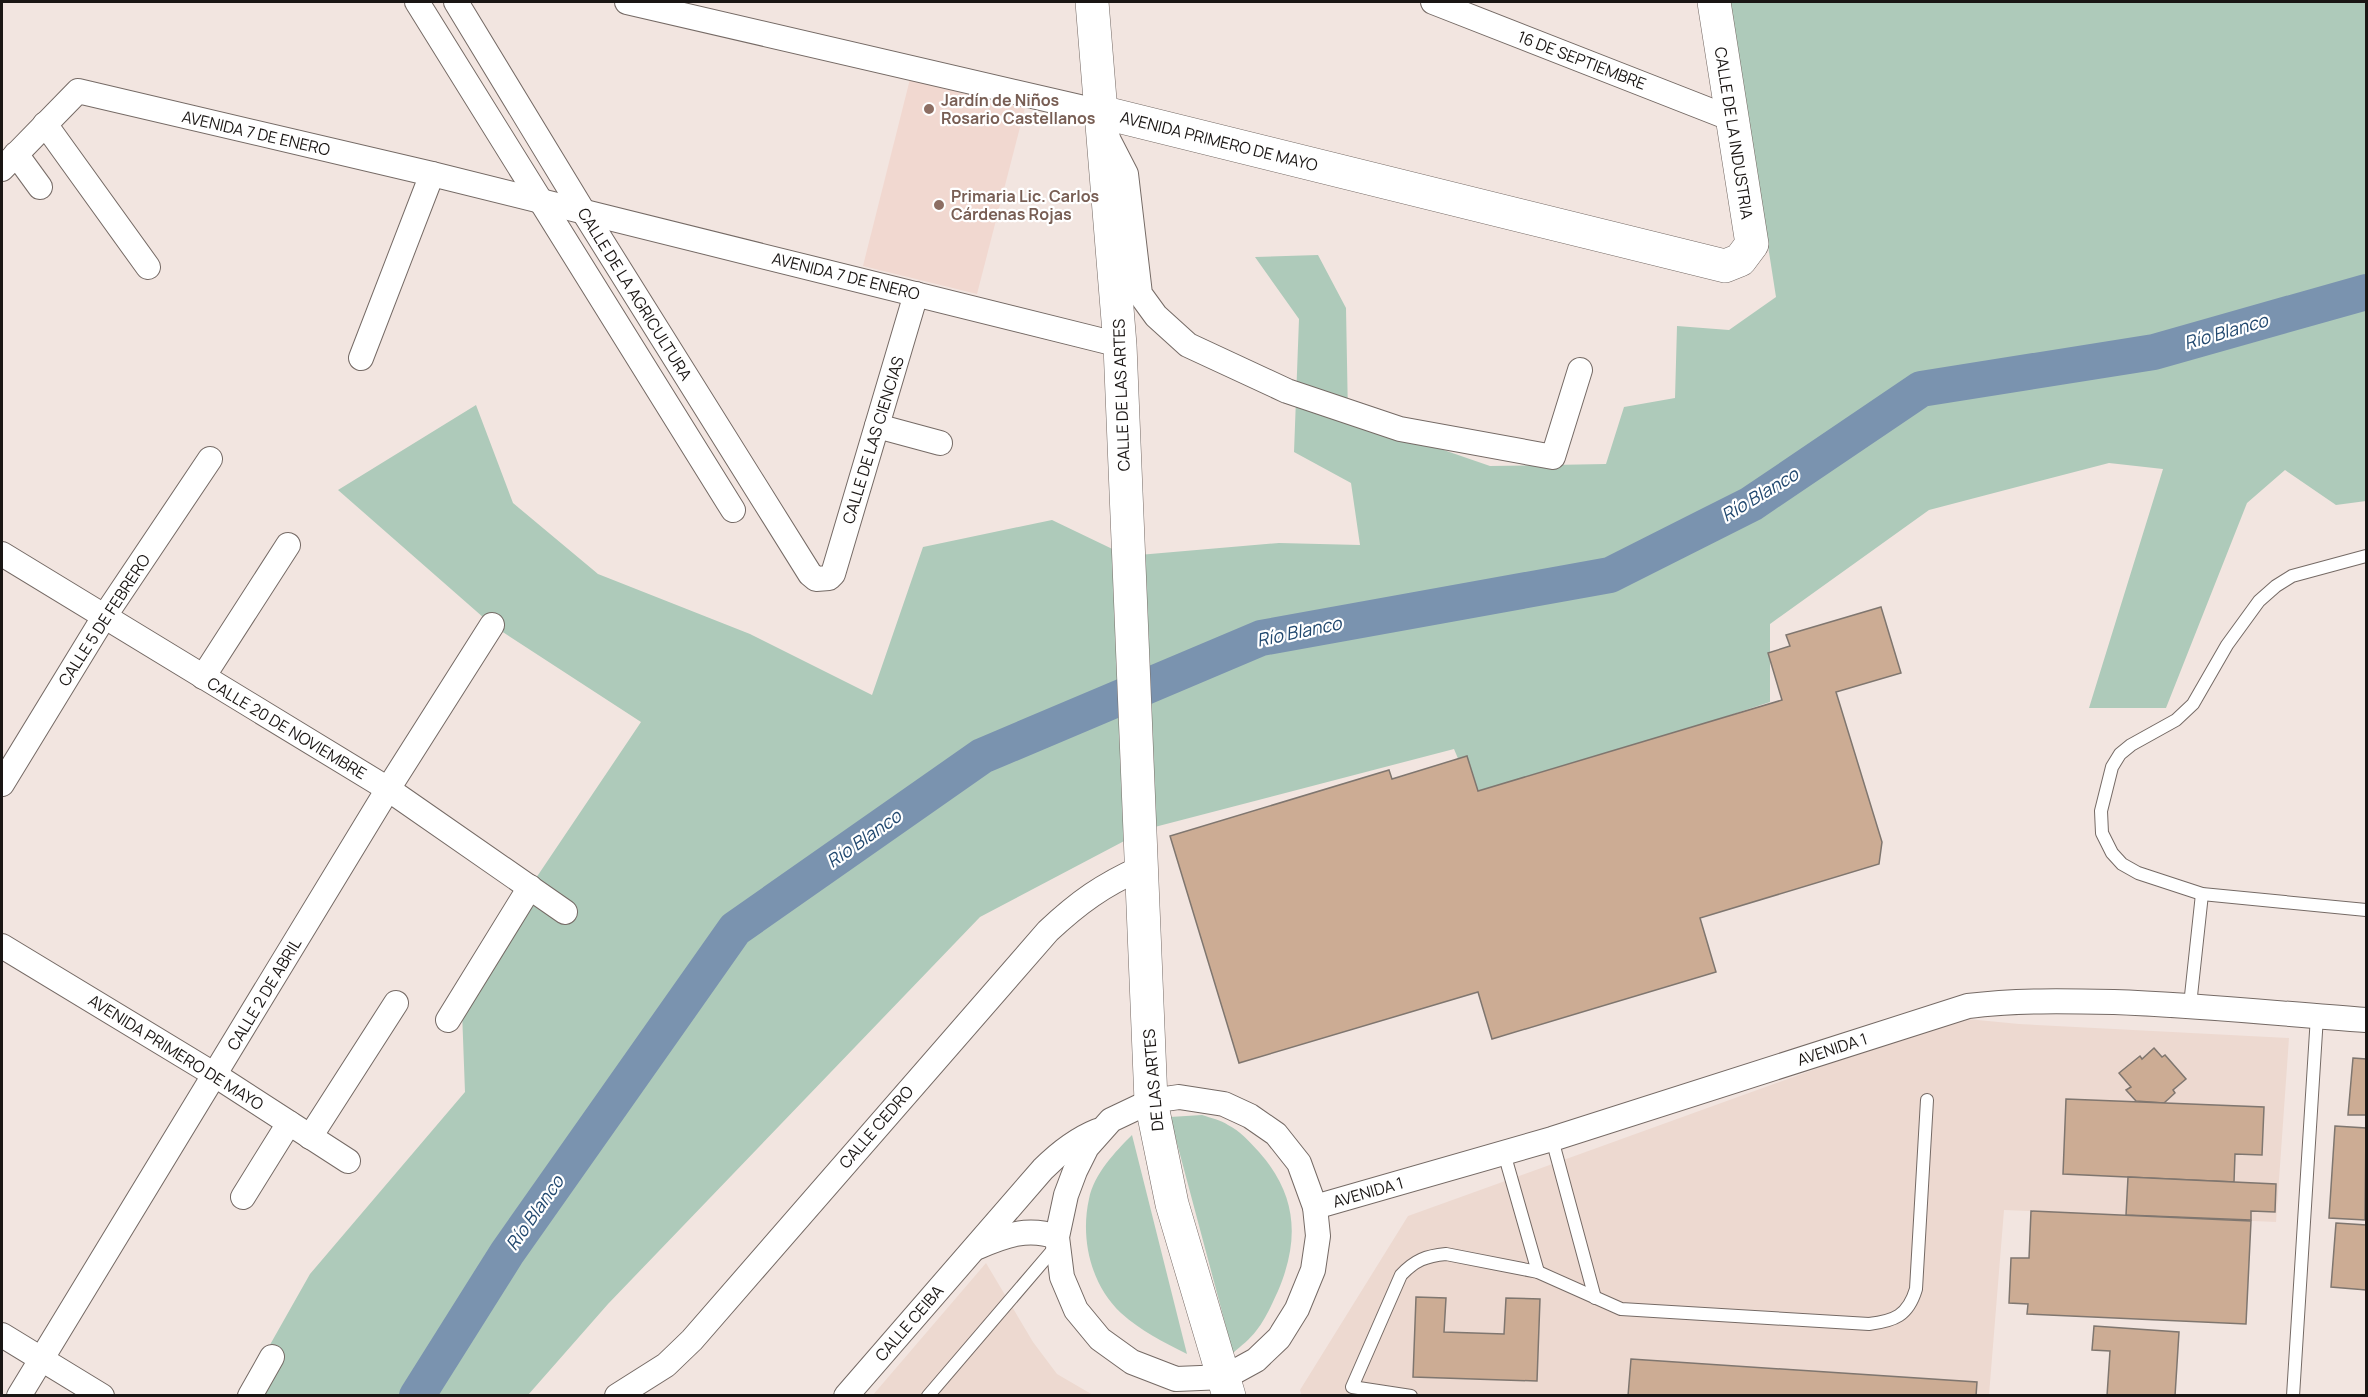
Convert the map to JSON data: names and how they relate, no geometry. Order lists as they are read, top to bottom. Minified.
{"streets":{"street":["16 DE SEPTIEMBRE","AVENIDA 7 DE ENERO","CALLE DE LA INDUSTRIA","AVENIDA PRIMERO DE MAYO","CALLE DE LA AGRICULTURA","CALLE DE LAS ARTES","CALLE DE LAS CIENCIAS","CALLE 5 DE FEBRERO","CALLE 20 DE NOVIEMBRE","CALLE 2 DE ABRIL","AVENIDA 1","DE LAS ARTES","CALLE CEDRO","CALLE CEIBA"]},"crossings":[["16 DE SEPTIEMBRE","CALLE DE LA INDUSTRIA"],["AVENIDA 7 DE ENERO","CALLE DE LA AGRICULTURA"],["AVENIDA 7 DE ENERO","CALLE DE LAS ARTES"],["AVENIDA 7 DE ENERO","CALLE DE LAS CIENCIAS"],["CALLE DE LA INDUSTRIA","AVENIDA PRIMERO DE MAYO"],["AVENIDA PRIMERO DE MAYO","CALLE DE LAS ARTES"],["AVENIDA PRIMERO DE MAYO","CALLE 2 DE ABRIL"],["CALLE DE LA AGRICULTURA","CALLE DE LAS CIENCIAS"],["CALLE DE LAS ARTES","DE LAS ARTES"],["CALLE 5 DE FEBRERO","CALLE 20 DE NOVIEMBRE"],["CALLE 20 DE NOVIEMBRE","CALLE 2 DE ABRIL"],["DE LAS ARTES","CALLE CEDRO"]],"water":["Río Blanco"],"places":["Jardín de Niños Rosario Castellanos","Primaria Lic. Carlos Cárdenas Rojas"]}
